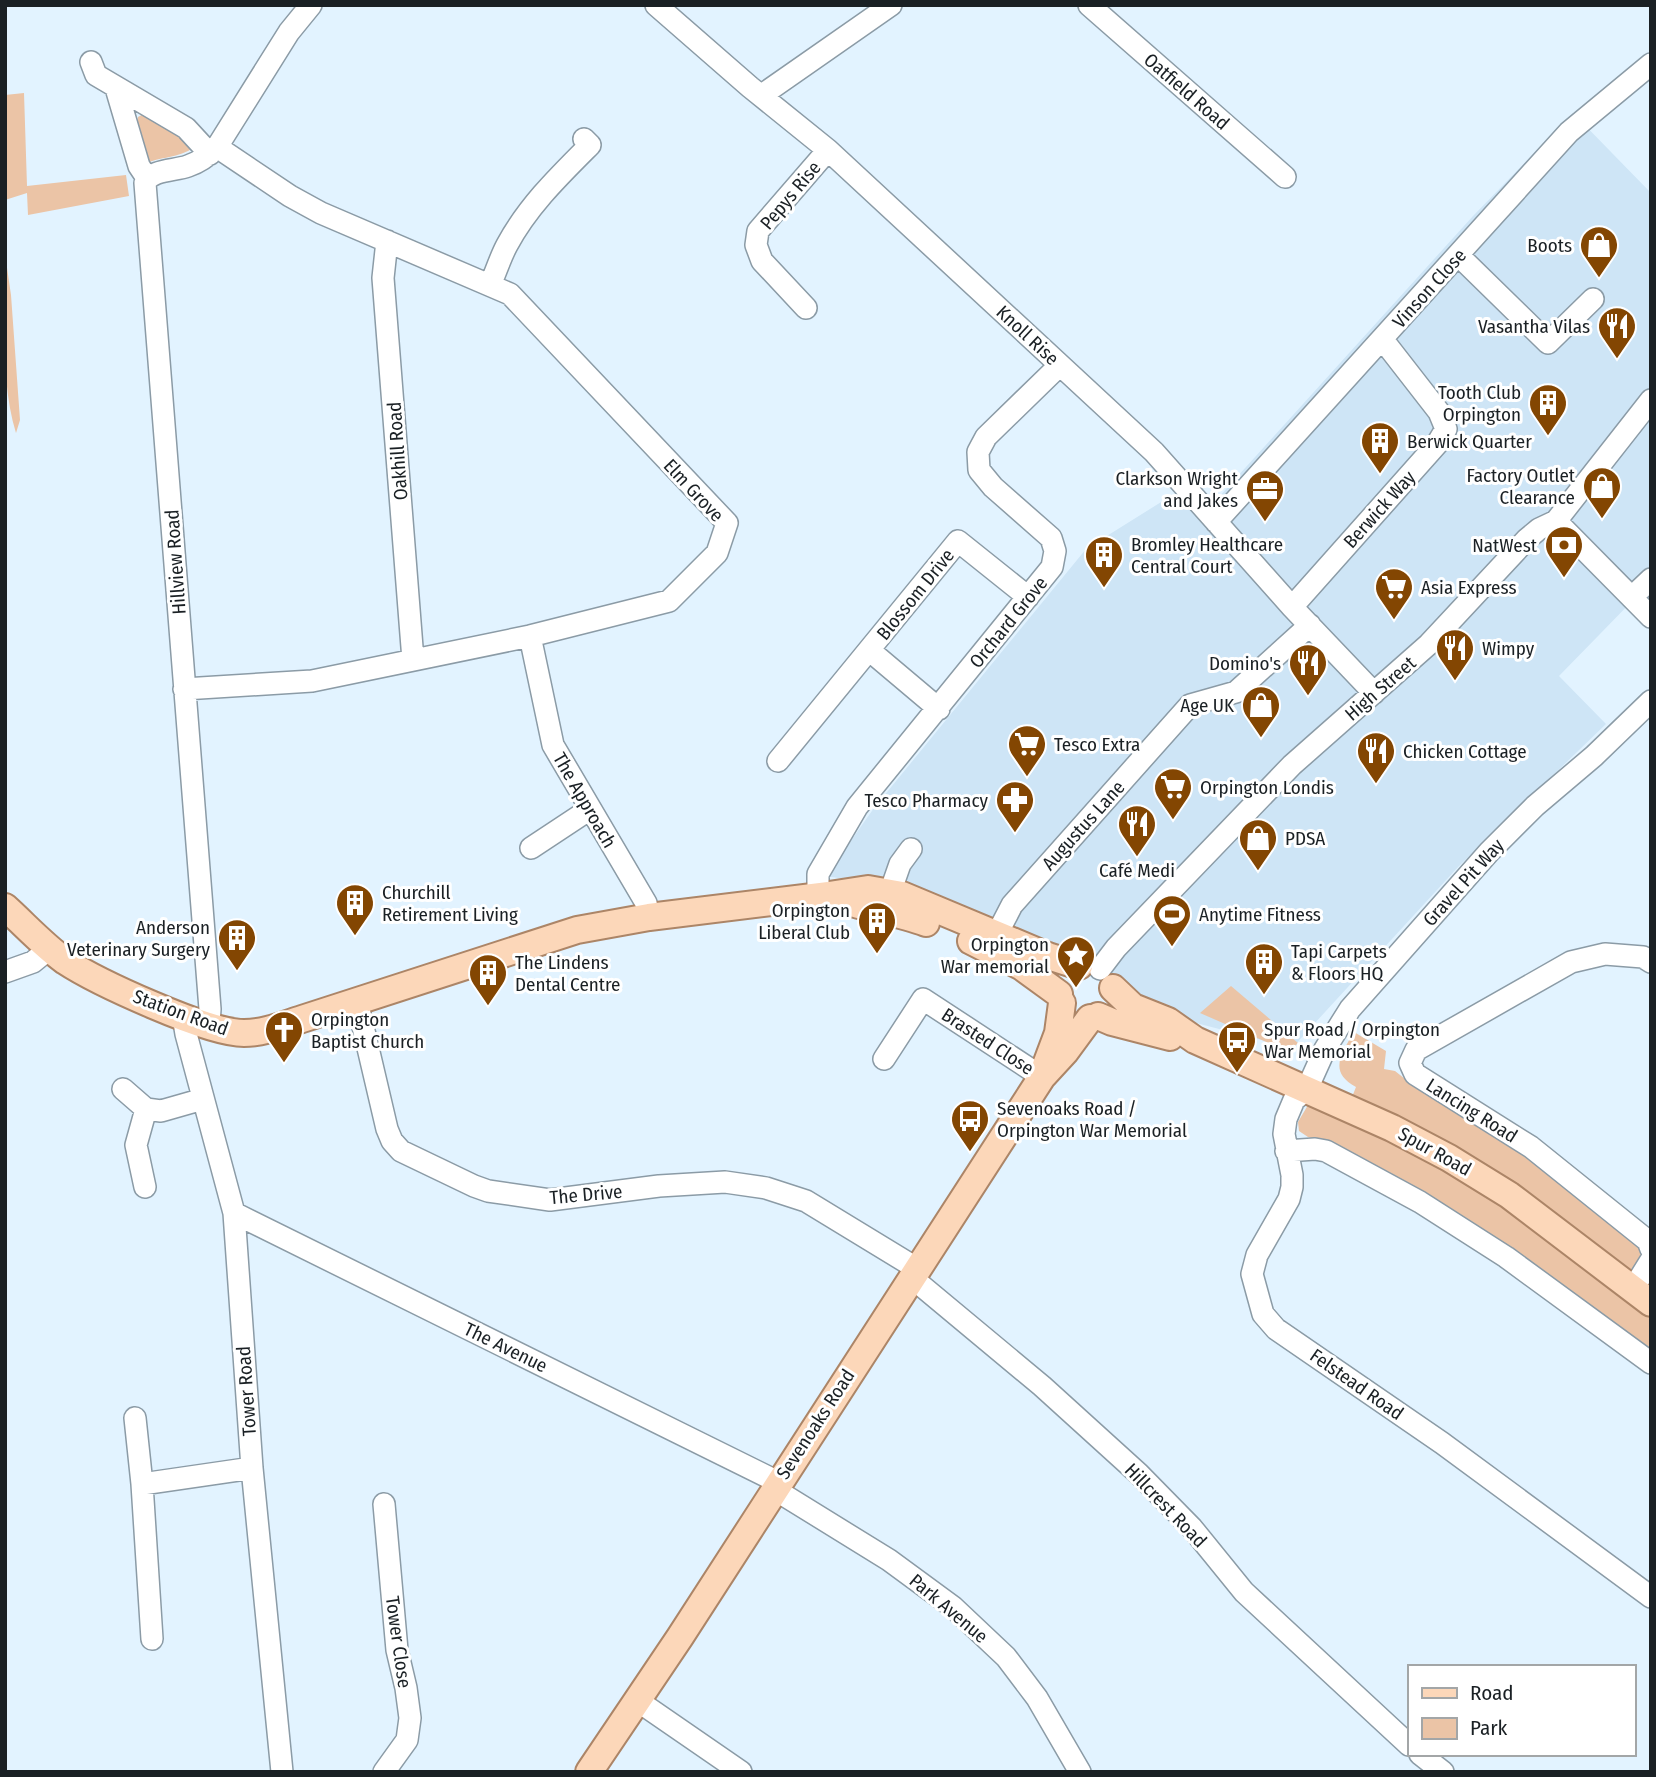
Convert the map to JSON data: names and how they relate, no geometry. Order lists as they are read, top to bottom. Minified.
{"streets":{"main road":["Station Road","Spur Road","Sevenoaks Road"],"street":["Oatfield Road","Pepys Rise","Vinson Close","Knoll Rise","Oakhill Road","Elm Grove","Berwick Way","Hillview Road","Blossom Drive","Orchard Grove","High Street","The Approach","Augustus Lane","Gravel Pit Way","Brasted Close","Lancing Road","The Drive","The Avenue","Felstead Road","Tower Road","Hillcrest Road","Park Avenue","Tower Close"]},"crossings":[["Pepys Rise","Knoll Rise"],["Vinson Close","Knoll Rise"],["Vinson Close","Berwick Way"],["Knoll Rise","Berwick Way"],["Knoll Rise","Orchard Grove"],["Knoll Rise","High Street"],["Knoll Rise","Augustus Lane"],["Oakhill Road","Elm Grove"],["Elm Grove","Hillview Road"],["Elm Grove","The Approach"],["Hillview Road","Station Road"],["Blossom Drive","Orchard Grove"],["Orchard Grove","Station Road"],["High Street","Station Road"],["High Street","Spur Road"],["High Street","Sevenoaks Road"],["The Approach","Station Road"],["Augustus Lane","Station Road"],["Gravel Pit Way","Spur Road"],["Gravel Pit Way","Felstead Road"],["Station Road","Spur Road"],["Station Road","The Drive"],["Station Road","Tower Road"],["Station Road","Sevenoaks Road"],["Brasted Close","Sevenoaks Road"],["Spur Road","Felstead Road"],["Spur Road","Sevenoaks Road"],["The Drive","Sevenoaks Road"],["The Drive","Hillcrest Road"],["The Avenue","Tower Road"],["The Avenue","Sevenoaks Road"],["The Avenue","Park Avenue"],["Sevenoaks Road","Hillcrest Road"],["Sevenoaks Road","Park Avenue"]],"places":{"shop":["Boots","Factory Outlet Clearance","Age UK","PDSA"],"restaurant":["Vasantha Vilas","Wimpy","Domino's","Chicken Cottage","Café Medi"],"building":["Tooth Club Orpington","Berwick Quarter","Bromley Healthcare Central Court","Churchill Retirement Living","Orpington Liberal Club","Anderson Veterinary Surgery","Tapi Carpets & Floors HQ","The Lindens Dental Centre"],"office":["Clarkson Wright and Jakes"],"bank":["NatWest"],"supermarket":["Asia Express","Tesco Extra","Orpington Londis"],"pharmacy":["Tesco Pharmacy"],"sports":["Anytime Fitness"],"place":["Orpington War memorial"],"church":["Orpington Baptist Church"],"bus stop":["Spur Road / Orpington War Memorial","Sevenoaks Road / Orpington War Memorial"]},"legend":["Road","Park"]}
